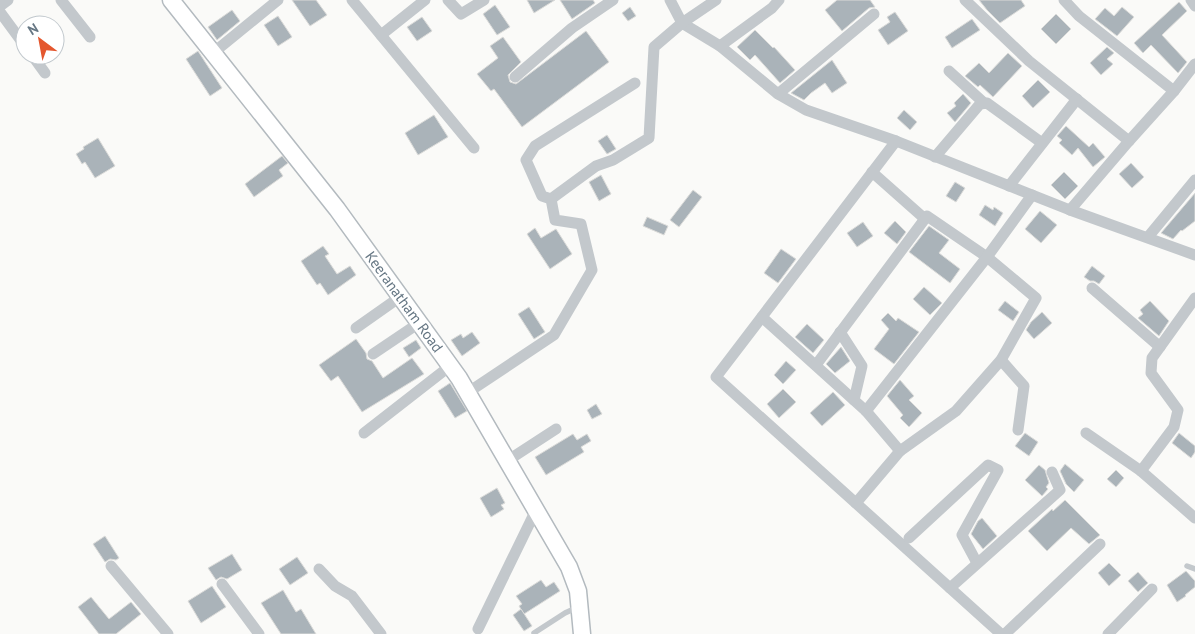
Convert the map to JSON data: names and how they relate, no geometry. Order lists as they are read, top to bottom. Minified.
{"streets":{"street":["Keeranatham Road"]},"north":"top left"}
